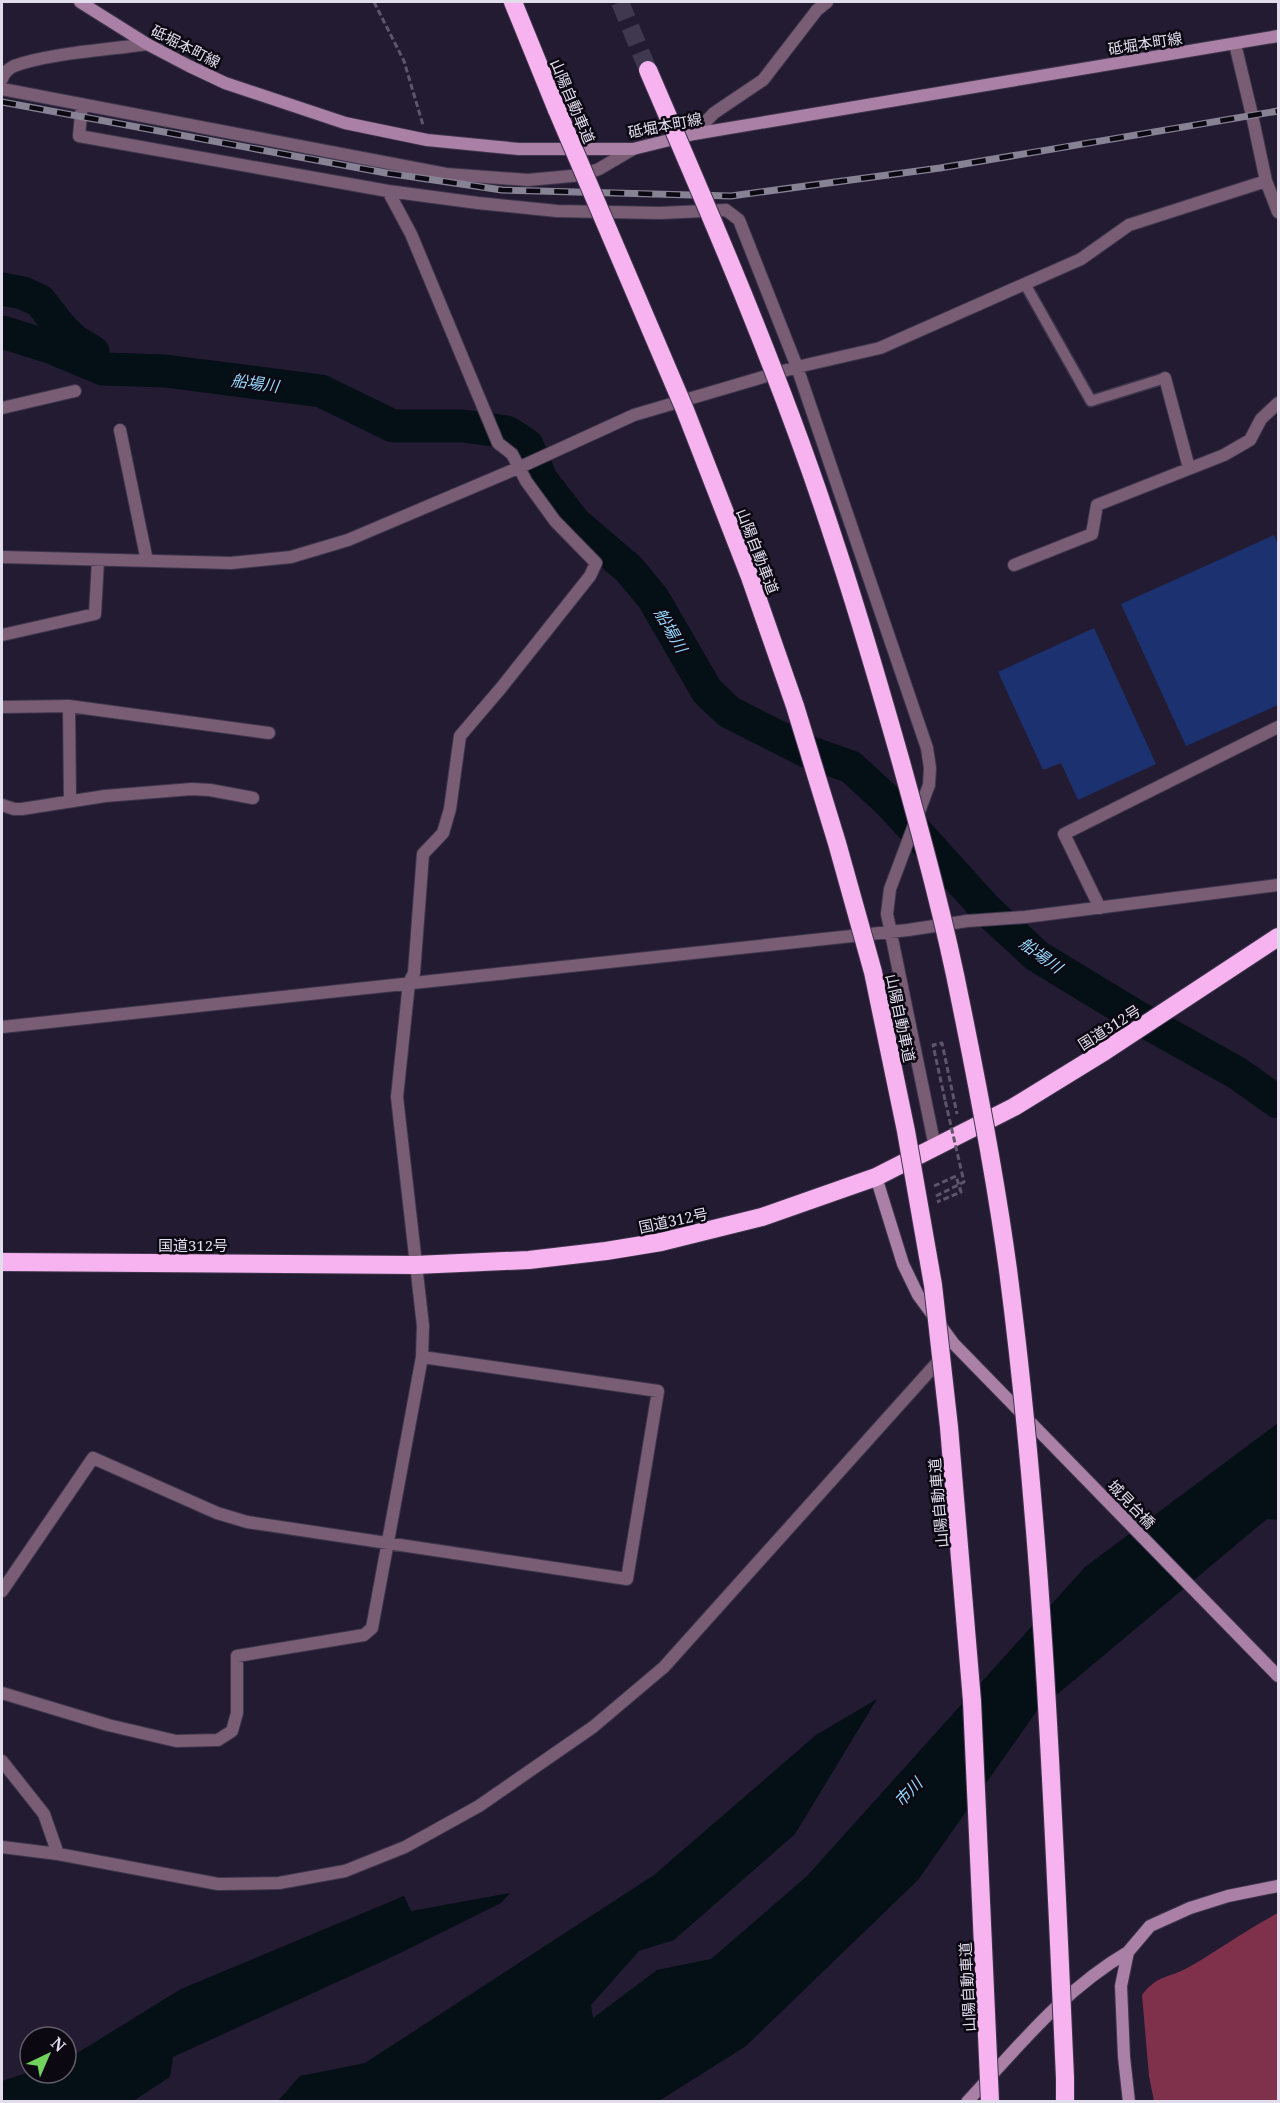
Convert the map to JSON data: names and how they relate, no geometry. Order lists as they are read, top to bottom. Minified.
{"streets":{"highway":["山陽自動車道","国道312号"],"main road":["砥堀本町線","城見台橋"]},"crossings":[["国道312号","城見台橋"]],"water":["船場川","市川"],"north":"top right"}
